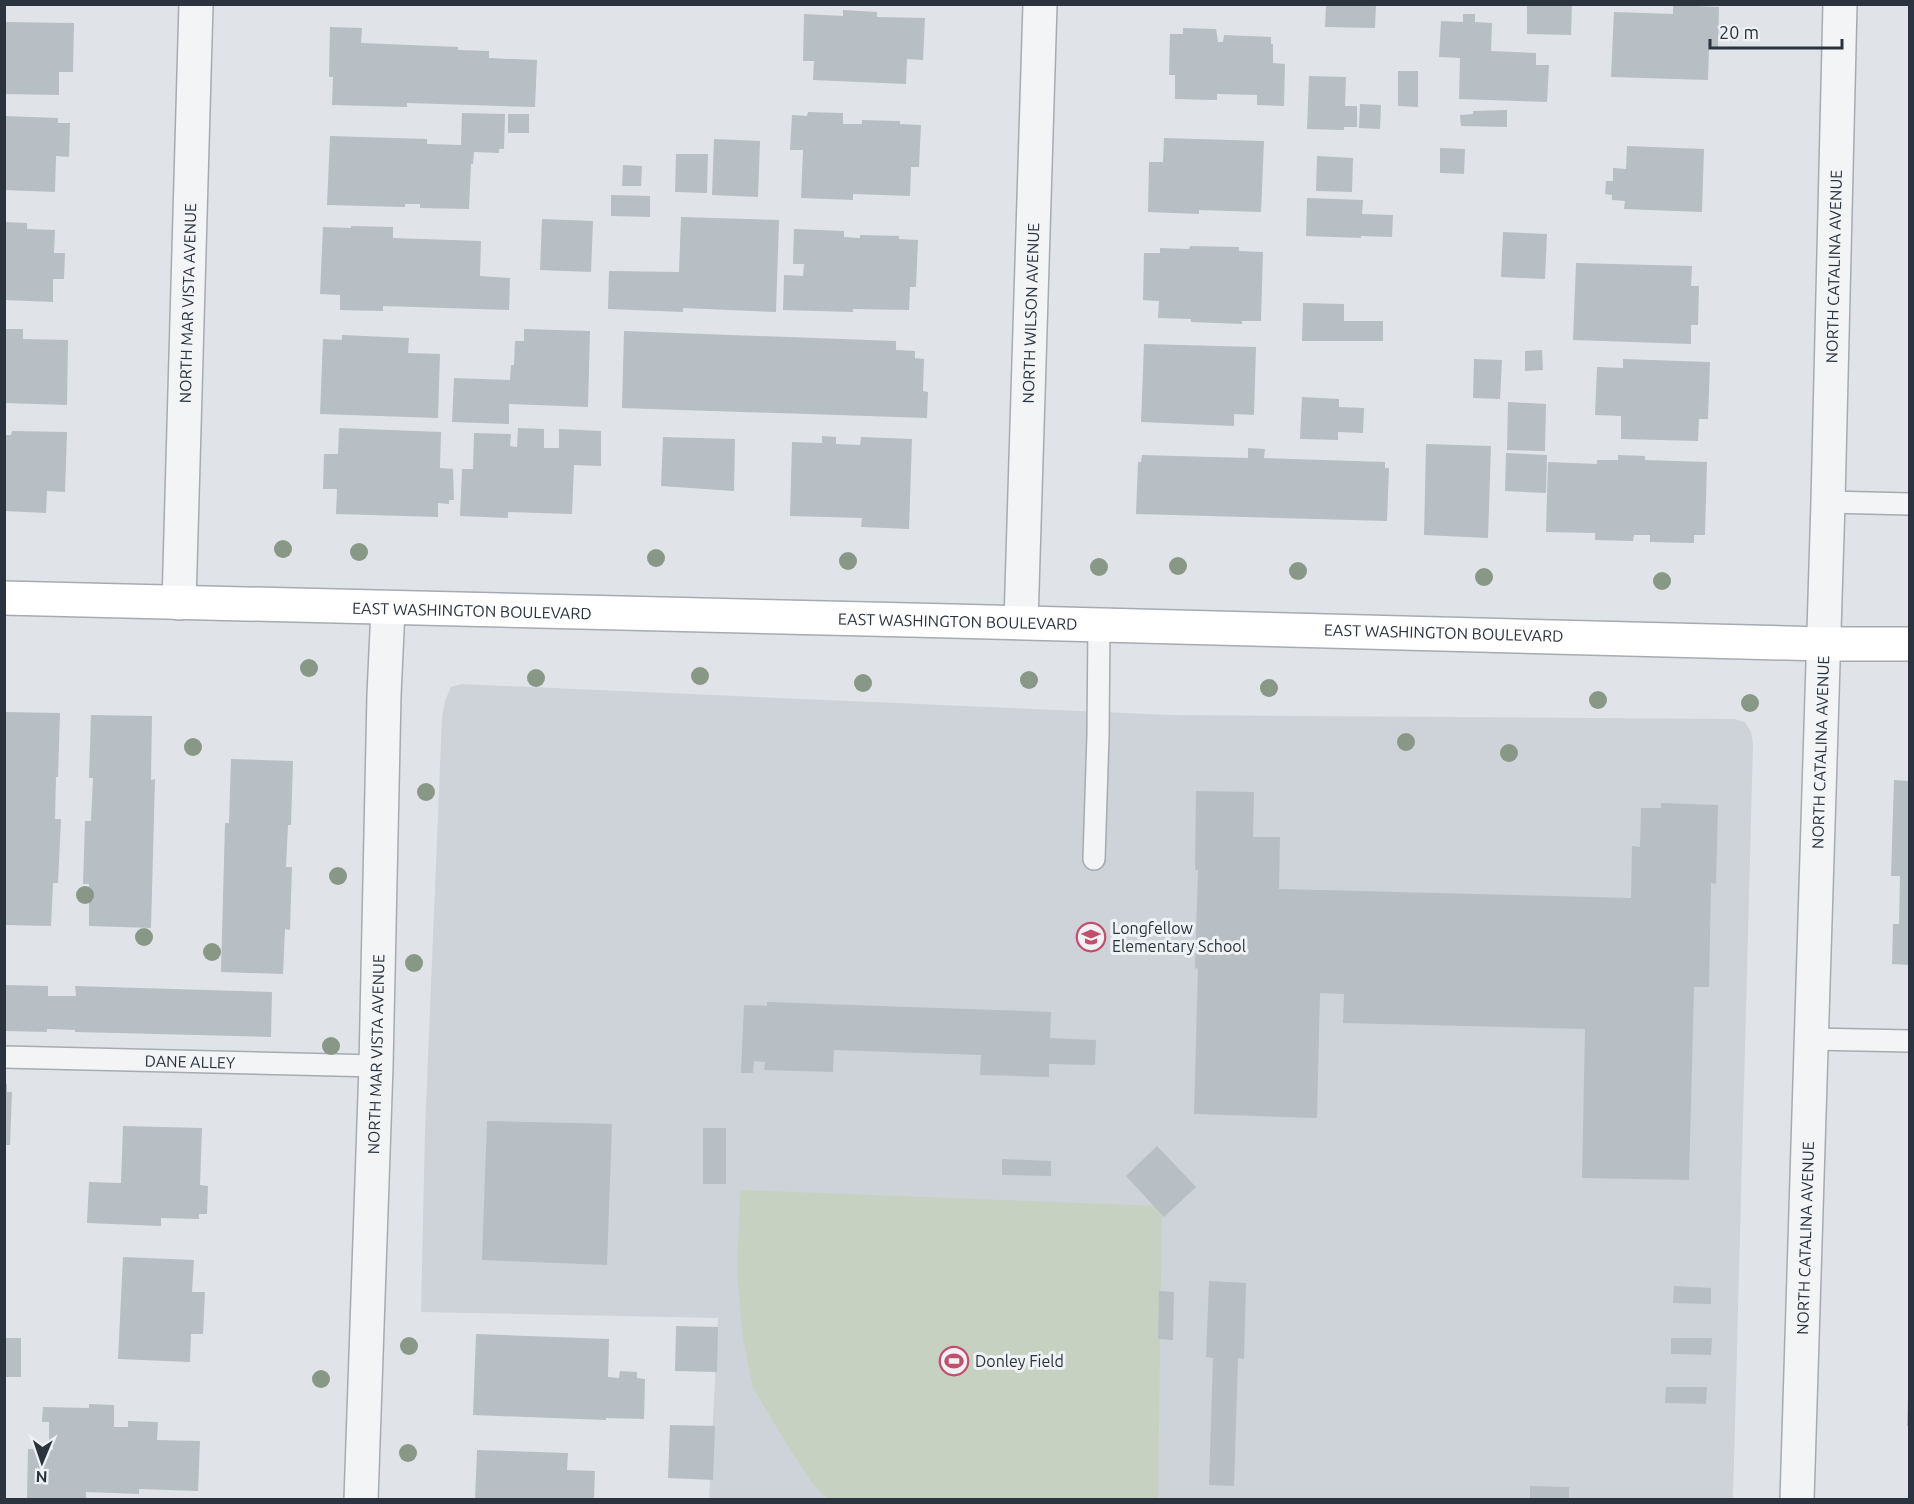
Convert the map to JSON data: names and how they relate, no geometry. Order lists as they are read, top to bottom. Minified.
{"streets":{"main road":["EAST WASHINGTON BOULEVARD"],"street":["NORTH CATALINA AVENUE","NORTH MAR VISTA AVENUE","NORTH WILSON AVENUE"],"lane":["DANE ALLEY"]},"crossings":[["NORTH CATALINA AVENUE","EAST WASHINGTON BOULEVARD"],["NORTH MAR VISTA AVENUE","EAST WASHINGTON BOULEVARD"],["NORTH MAR VISTA AVENUE","DANE ALLEY"],["NORTH WILSON AVENUE","EAST WASHINGTON BOULEVARD"]],"places":{"school or university":["Longfellow Elementary School"],"sports":["Donley Field"]},"scale_bar":"20 m","north":"bottom"}
